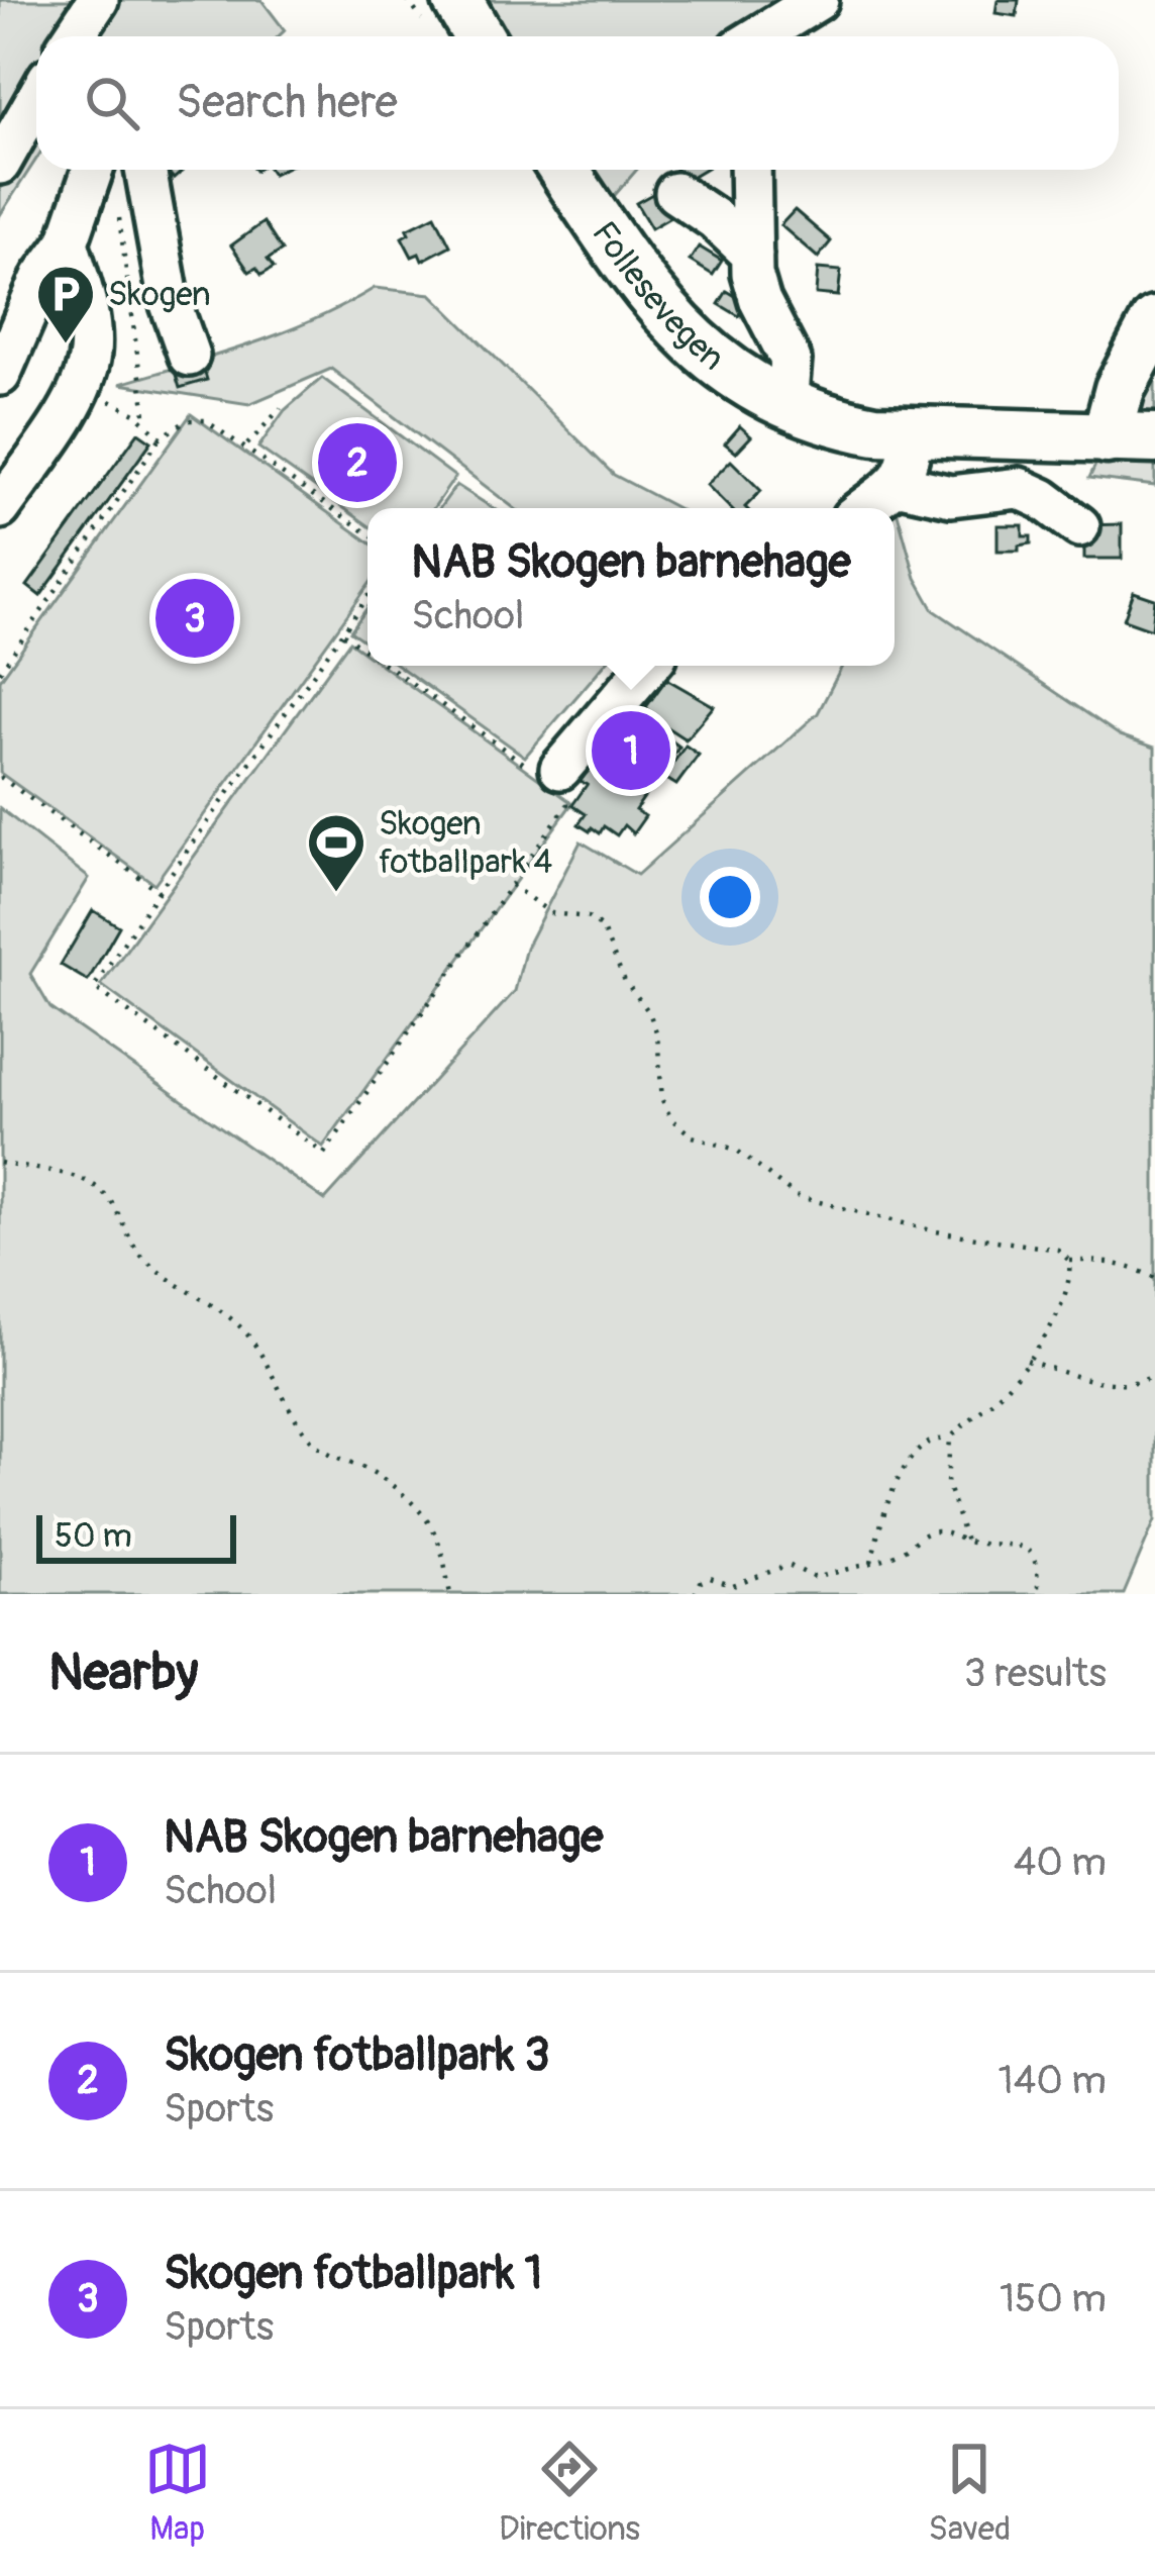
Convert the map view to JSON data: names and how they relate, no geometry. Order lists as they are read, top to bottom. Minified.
{"streets":{"main road":["Follesevegen"]},"places":{"parking":["Skogen"],"sports":["Skogen fotballpark 4"]},"scale_bar":"50 m","page":{"search":"Search here","pins":["2","3","1"],"popup":["NAB Skogen barnehage","School"],"scale":"50 m","heading":["Nearby","3 results"],"list":[{"mark":"1","name":"NAB Skogen barnehage","note":"School","value":"40 m"},{"mark":"2","name":"Skogen fotballpark 3","note":"Sports","value":"140 m"},{"mark":"3","name":"Skogen fotballpark 1","note":"Sports","value":"150 m"}],"nav":["Map","Directions","Saved"]}}
